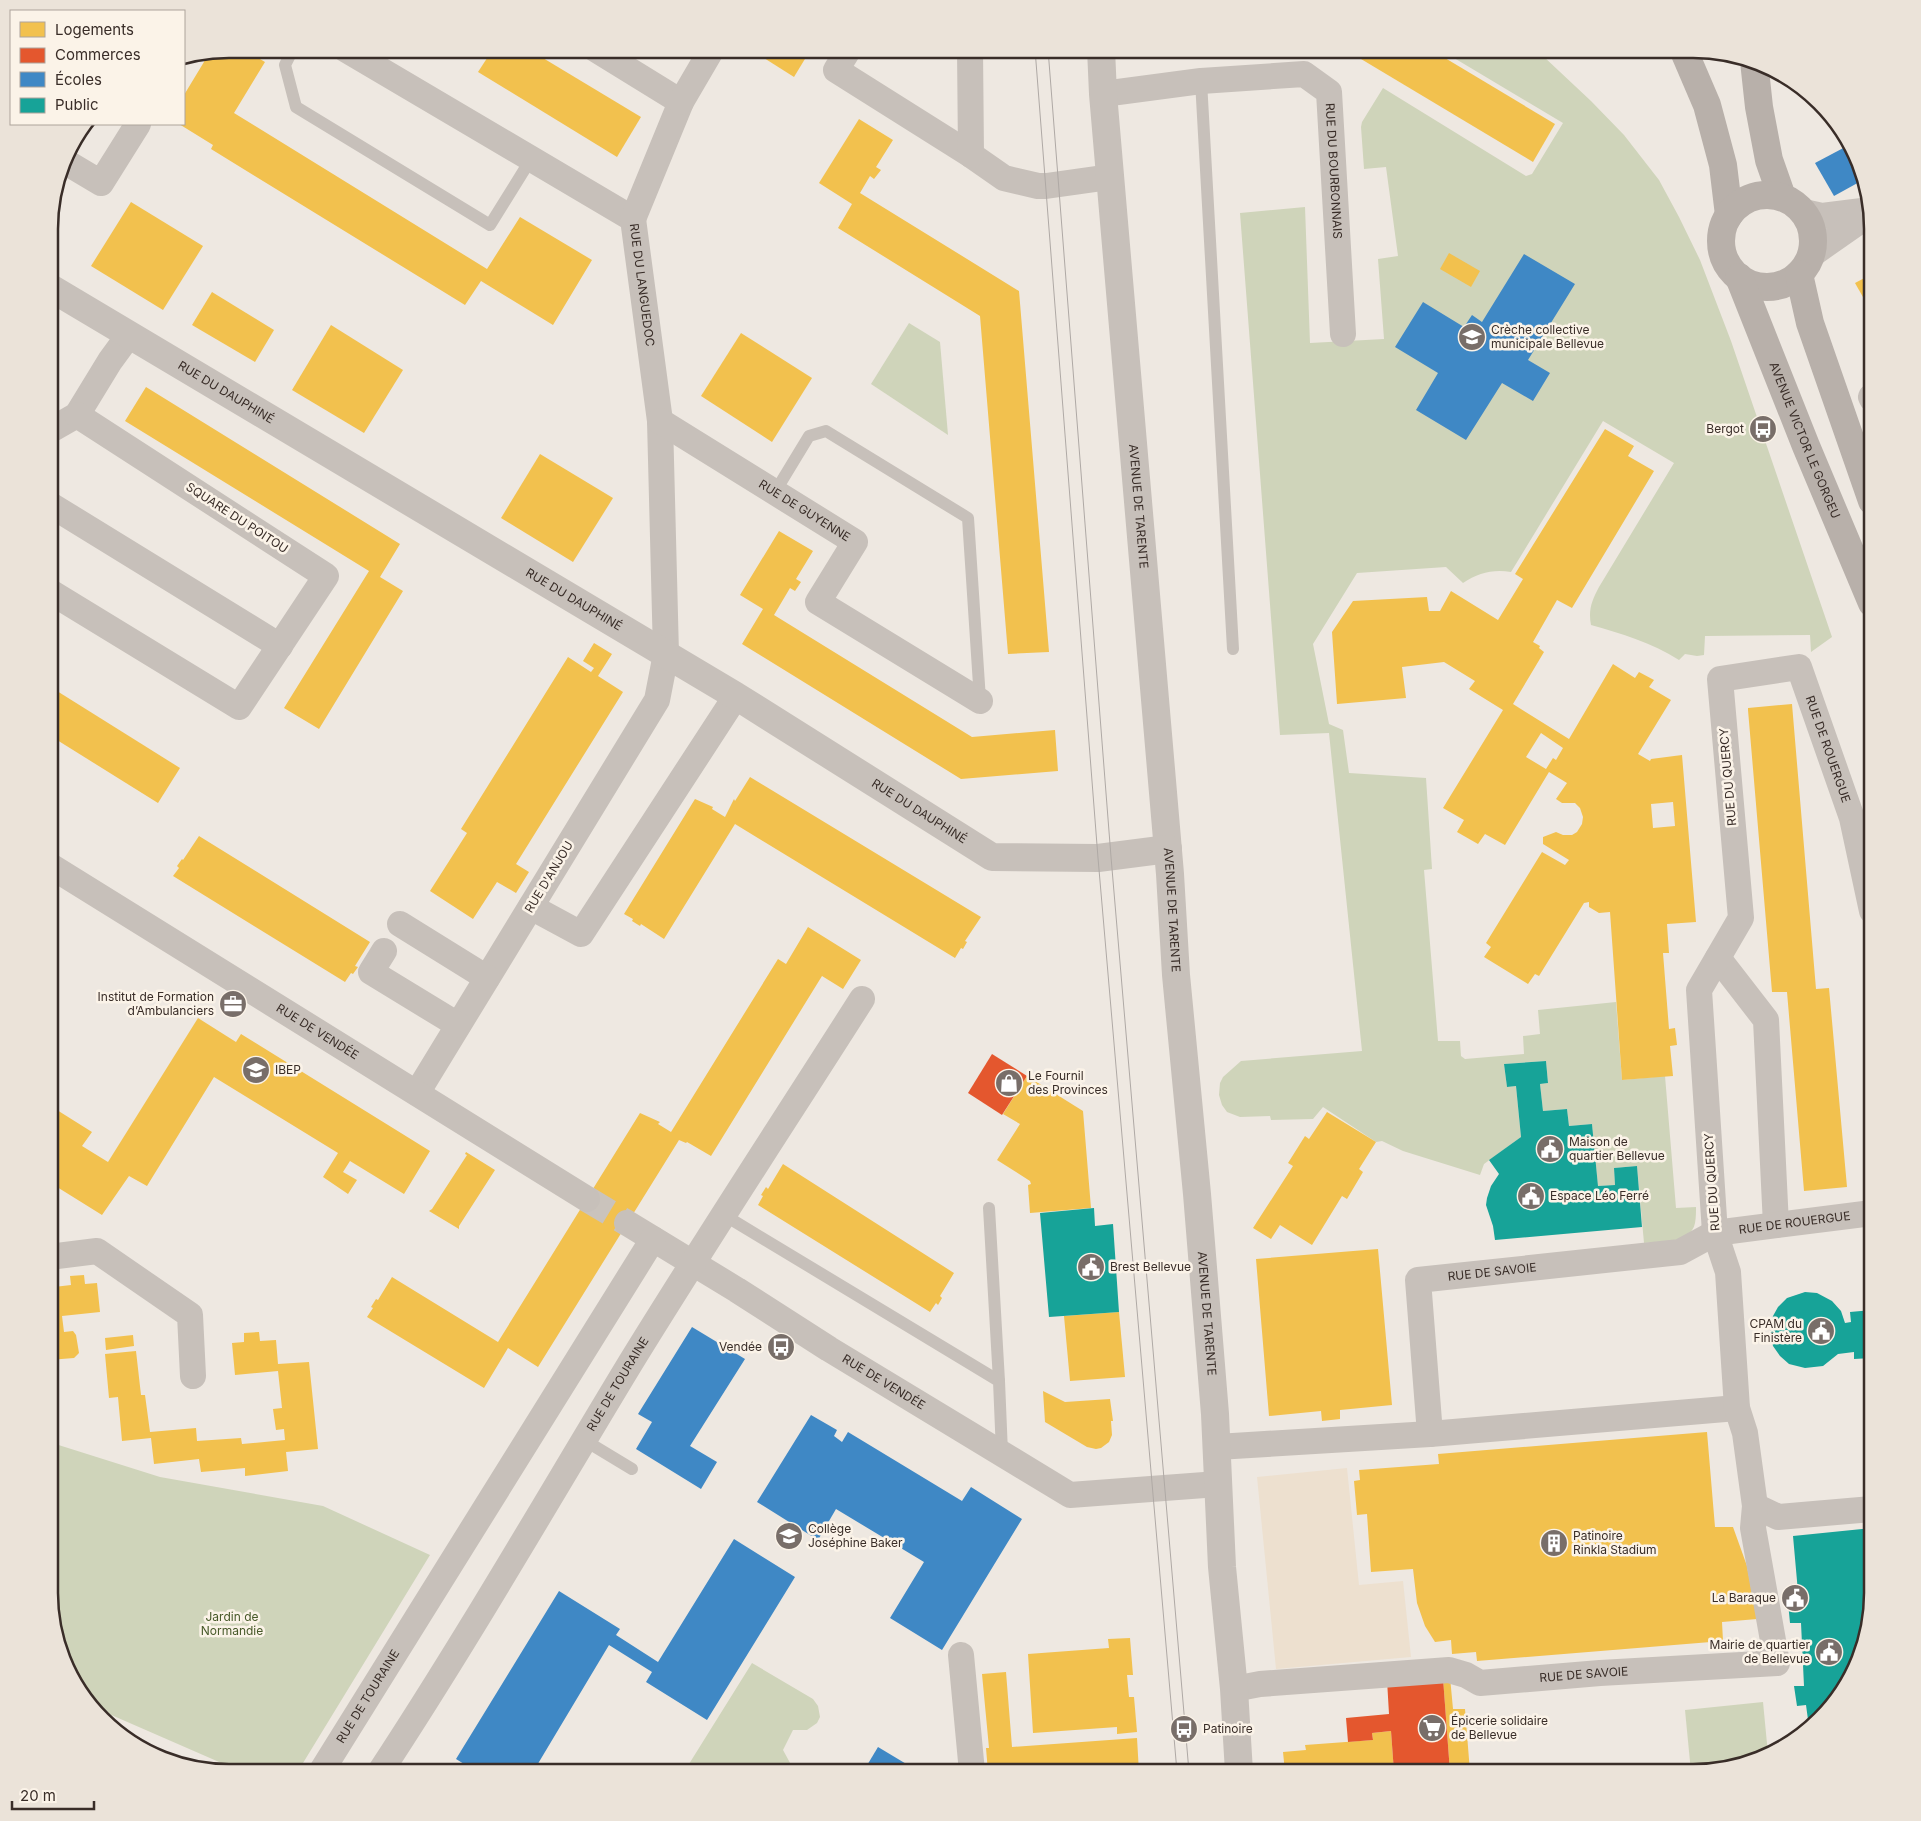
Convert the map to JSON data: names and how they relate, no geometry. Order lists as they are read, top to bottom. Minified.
{"streets":{"main road":["AVENUE VICTOR LE GORGEU"],"street":["RUE DU BOURBONNAIS","RUE DU LANGUEDOC","RUE DU DAUPHINÉ","AVENUE DE TARENTE","RUE DE GUYENNE","SQUARE DU POITOU","RUE DE ROUERGUE","RUE DU QUERCY","RUE D'ANJOU","RUE DE VENDÉE","RUE DE SAVOIE","RUE DE TOURAINE"]},"crossings":[["RUE DU BOURBONNAIS","AVENUE DE TARENTE"],["RUE DU LANGUEDOC","RUE DU DAUPHINÉ"],["RUE DU LANGUEDOC","RUE DE GUYENNE"],["RUE DU LANGUEDOC","RUE D'ANJOU"],["RUE DU DAUPHINÉ","AVENUE DE TARENTE"],["RUE DU DAUPHINÉ","RUE D'ANJOU"],["AVENUE DE TARENTE","RUE DE VENDÉE"],["AVENUE DE TARENTE","RUE DE SAVOIE"],["RUE DE ROUERGUE","RUE DU QUERCY"],["RUE DE ROUERGUE","RUE DE SAVOIE"],["RUE DU QUERCY","RUE DE SAVOIE"],["RUE D'ANJOU","RUE DE VENDÉE"],["RUE DE VENDÉE","RUE DE TOURAINE"]],"parks":["Jardin de Normandie"],"places":{"school or university":["Crèche collective municipale Bellevue","IBEP","Collège Joséphine Baker"],"bus stop":["Bergot","Vendée","Patinoire"],"office":["Institut de Formation d’Ambulanciers"],"shop":["Le Fournil des Provinces"],"public building":["Maison de quartier Bellevue","Espace Léo Ferré","Brest Bellevue","CPAM du Finistère","La Baraque","Mairie de quartier de Bellevue"],"building":["Patinoire Rinkla Stadium"],"supermarket":["Épicerie solidaire de Bellevue"]},"legend":["Logements","Commerces","Écoles","Public"],"scale_bar":"20 m"}
